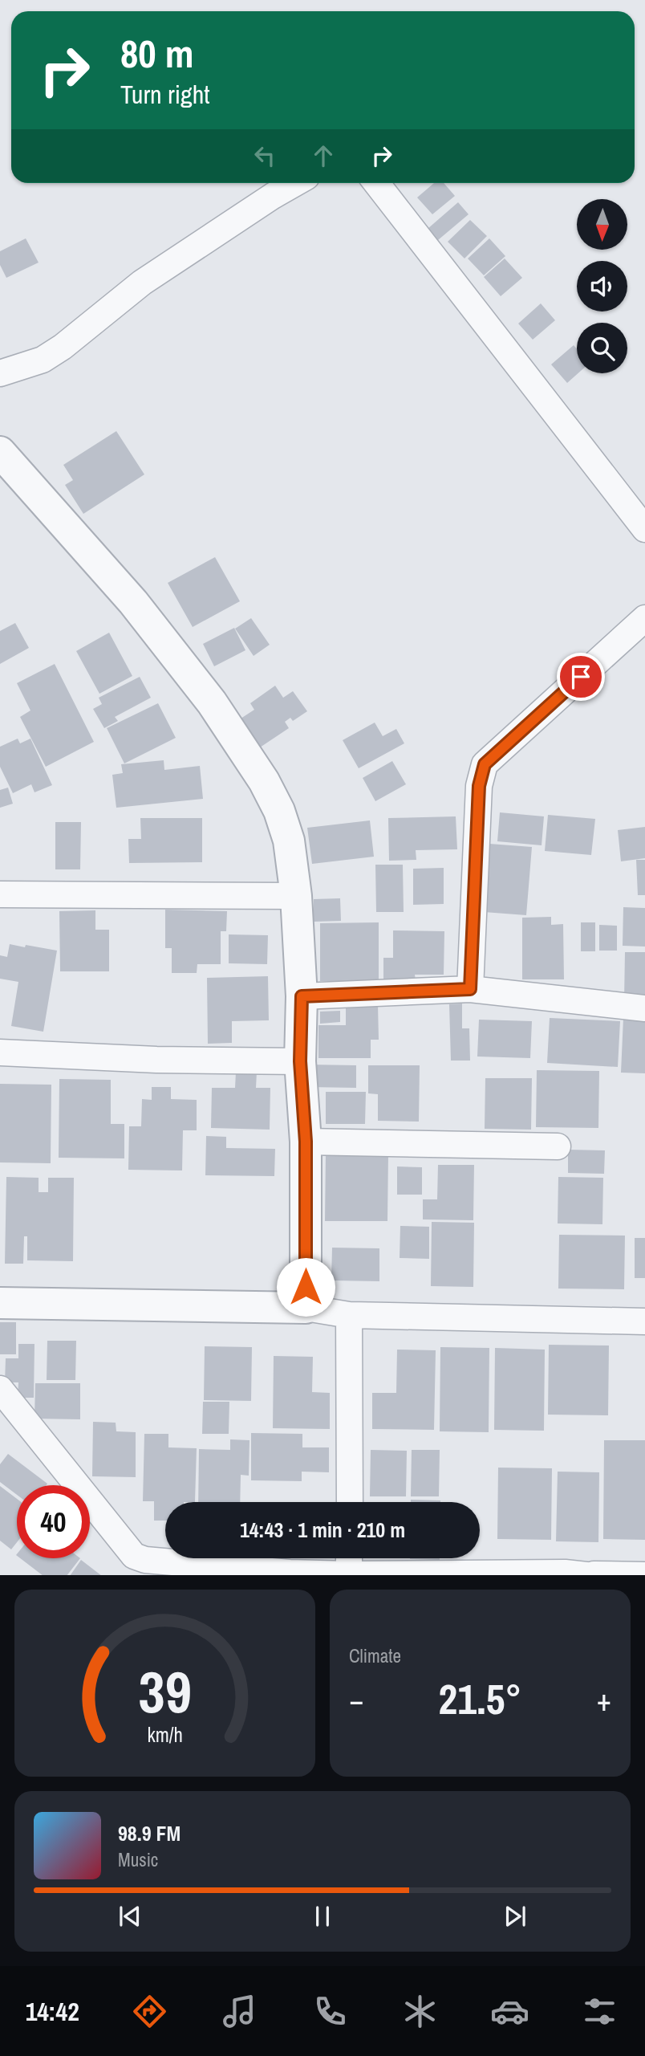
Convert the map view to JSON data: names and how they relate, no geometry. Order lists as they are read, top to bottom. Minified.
{"north":"bottom","page":{"turn":["80 m","Turn right"],"limit":"40","trip":"14:43 · 1 min · 210 m","tile":"Climate","heat":["−","21.5°","+"],"song":["98.9 FM","Music"],"tabs":"14:42","gauge":["39","km/h"]}}
